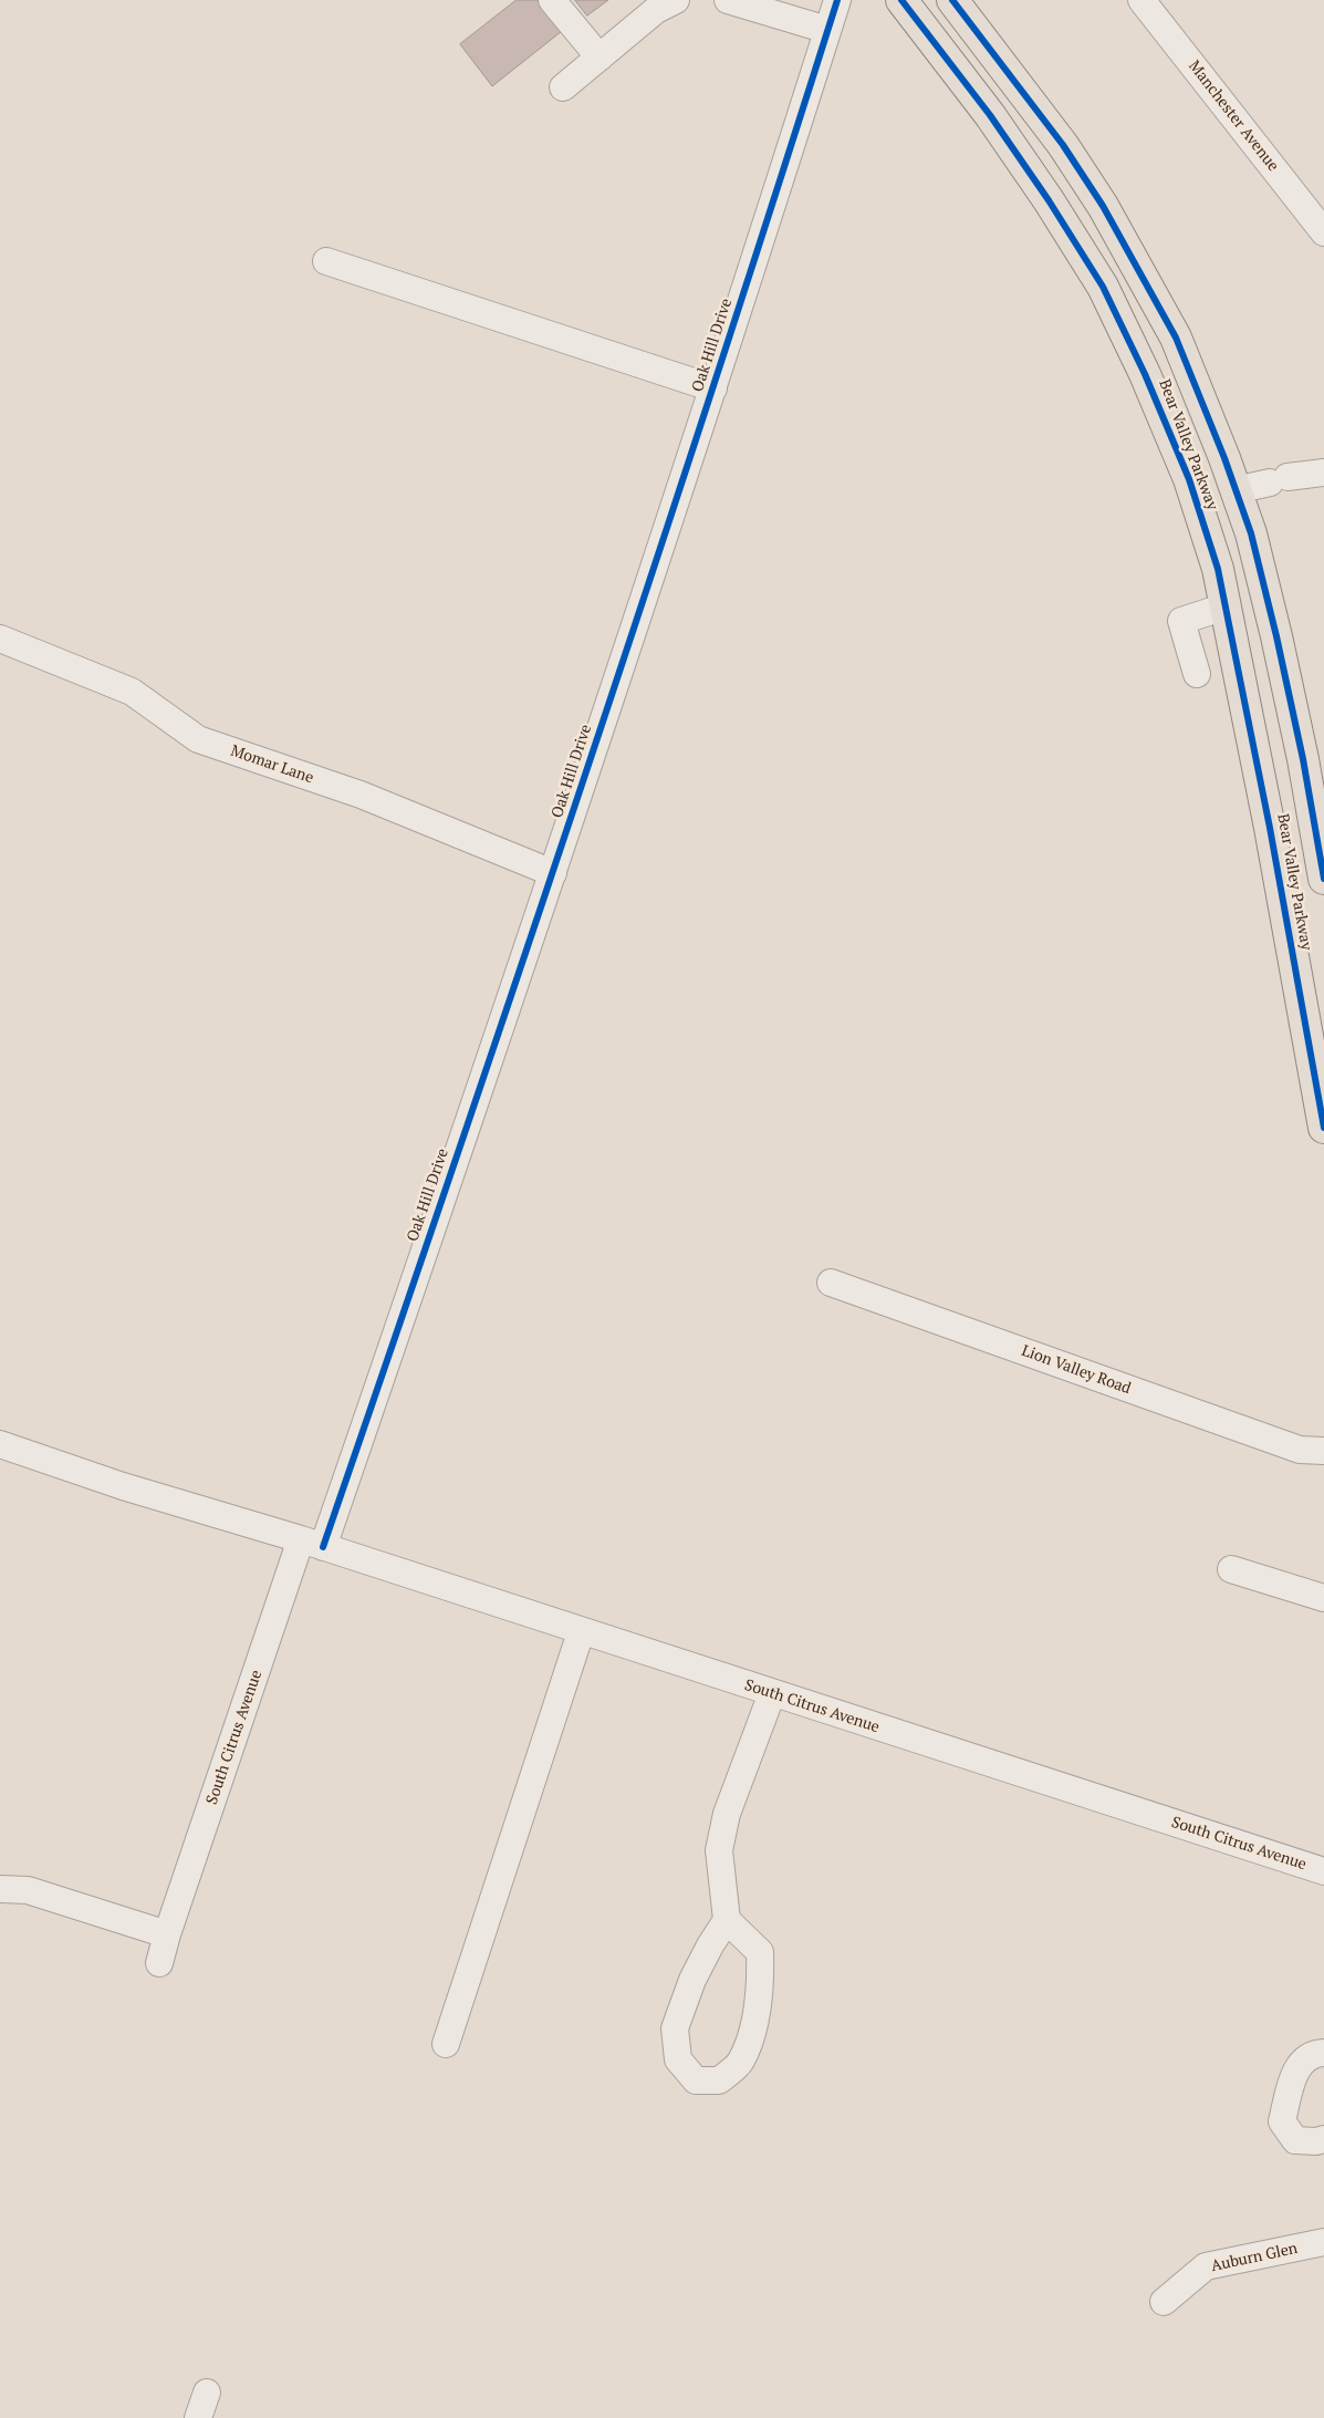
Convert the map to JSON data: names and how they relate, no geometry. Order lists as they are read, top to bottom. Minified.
{"streets":{"main road":["Bear Valley Parkway"],"street":["Manchester Avenue","Oak Hill Drive","Momar Lane","Lion Valley Road","South Citrus Avenue","Auburn Glen"]},"crossings":[["Oak Hill Drive","Momar Lane"],["Oak Hill Drive","South Citrus Avenue"]]}
